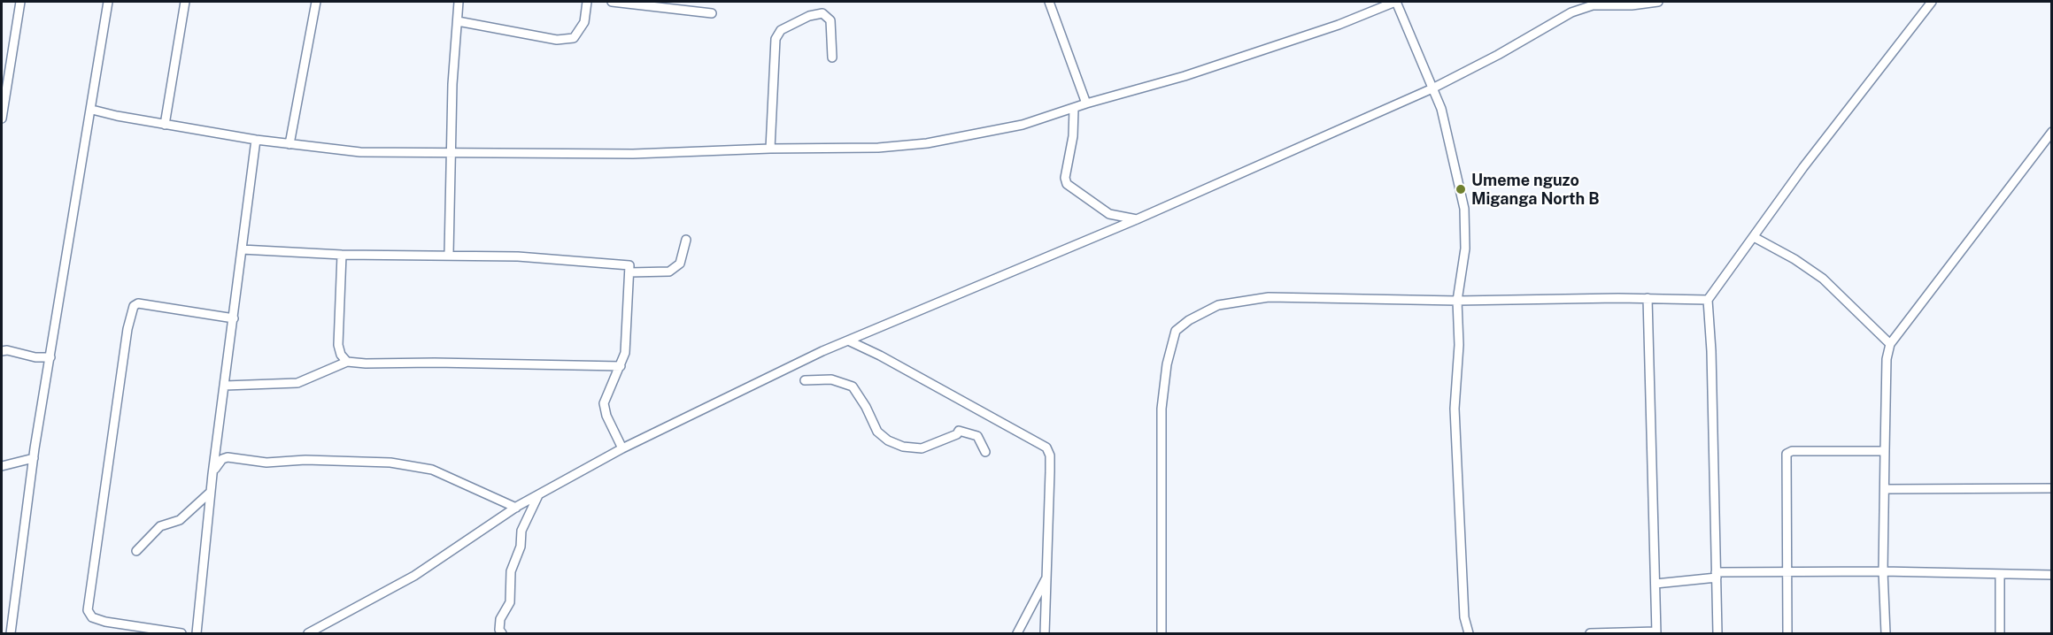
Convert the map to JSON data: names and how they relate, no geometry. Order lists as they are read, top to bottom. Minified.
{"places":["Umeme nguzo Miganga North B"]}
